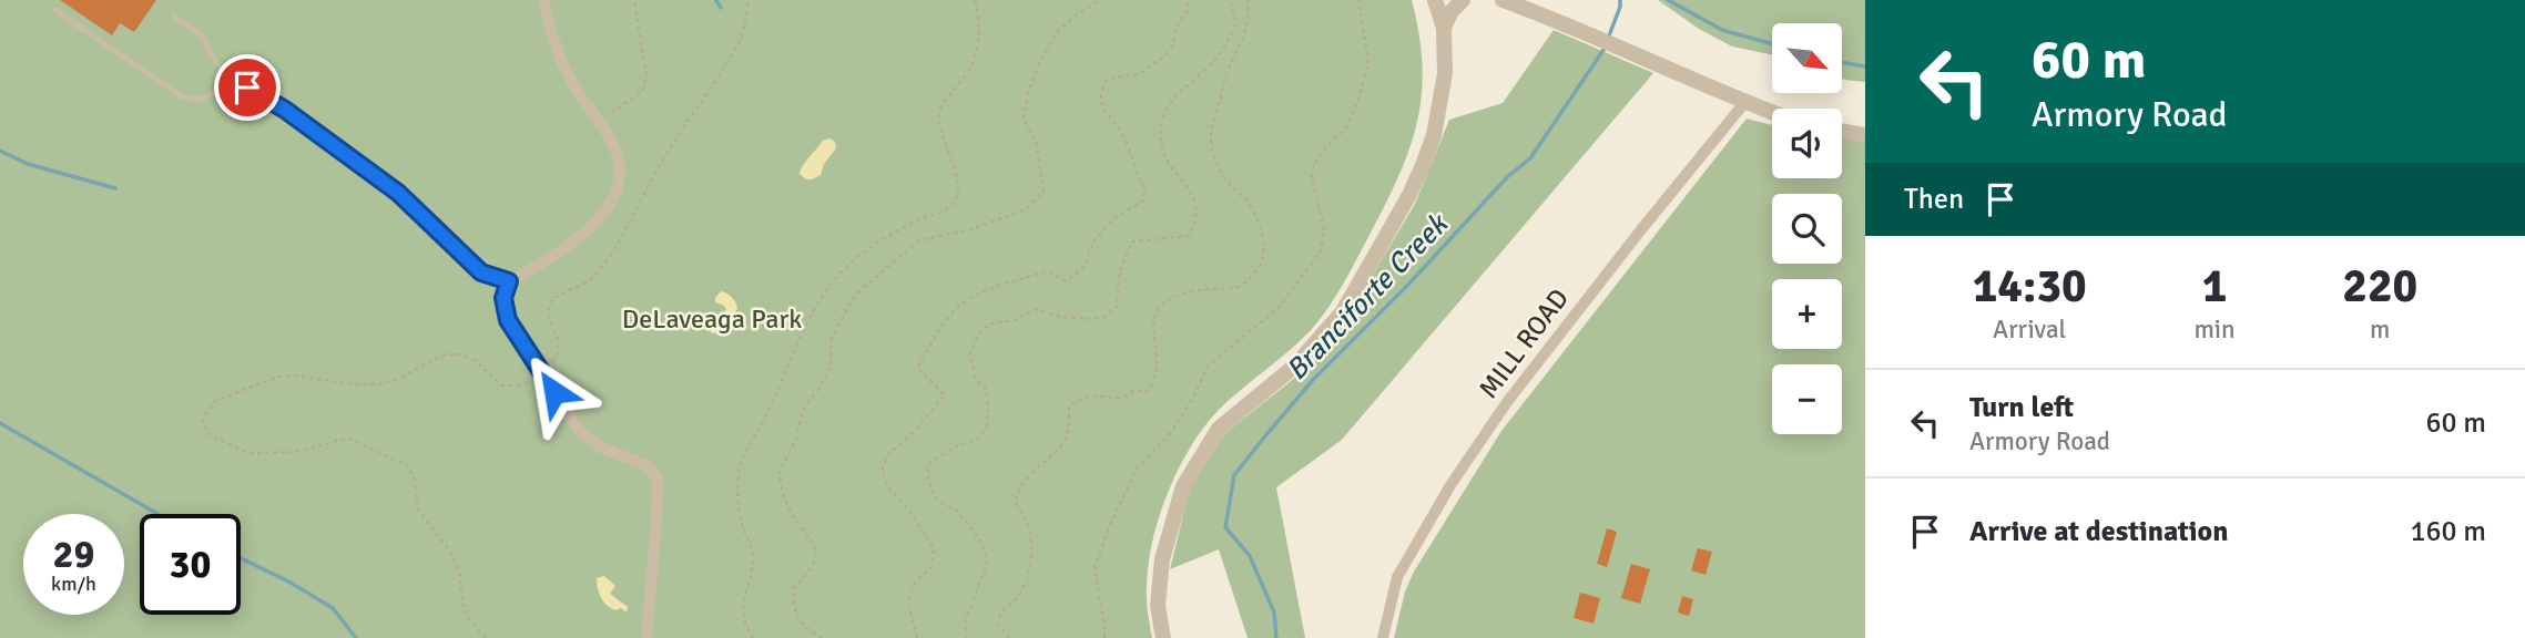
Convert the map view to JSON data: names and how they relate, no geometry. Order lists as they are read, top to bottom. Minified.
{"streets":{"street":["MILL ROAD"]},"water":["Branciforte Creek"],"parks":["DeLaveaga Park"],"north":"bottom right","page":{"turn":["60 m","Armory Road"],"map_buttons":["+","−"],"then":"Then","eta":["14:30","Arrival","1","min","220","m"],"list":[{"name":"Turn left","note":"Armory Road","value":"60 m"},{"name":"Arrive at destination","value":"160 m"}],"speed":"29 km/h","limit":"30"}}
